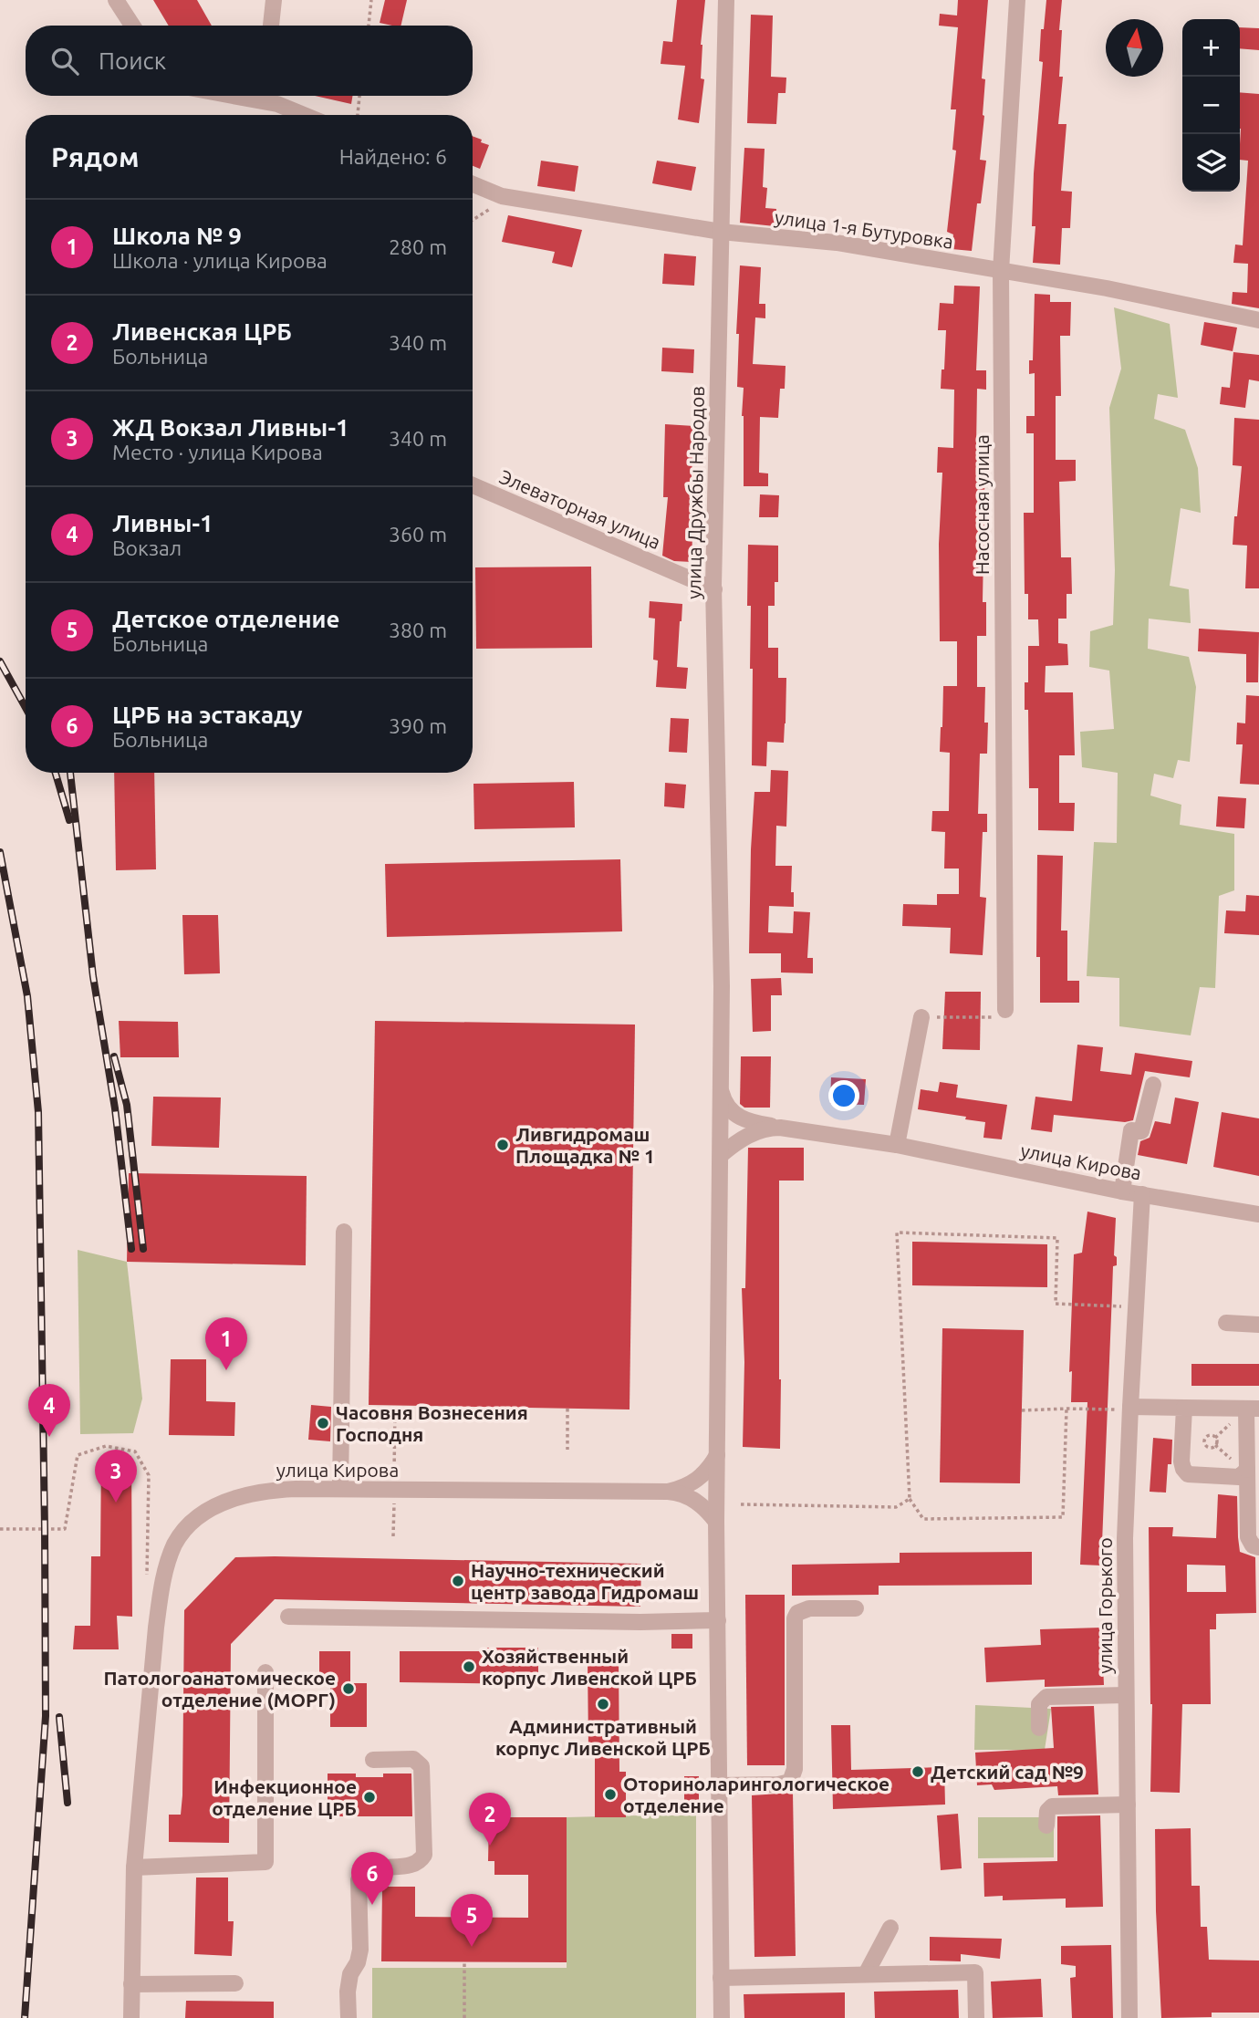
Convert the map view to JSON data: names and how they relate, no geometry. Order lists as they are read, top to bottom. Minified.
{"streets":{"street":["улица 1-я Бутуровка","улица Дружбы Народов","Насосная улица","Элеваторная улица","улица Кирова","улица Горького"]},"crossings":[["улица 1-я Бутуровка","улица Дружбы Народов"],["улица 1-я Бутуровка","Насосная улица"],["улица Дружбы Народов","Элеваторная улица"],["улица Дружбы Народов","улица Кирова"],["улица Кирова","улица Горького"]],"places":["Ливгидромаш Площадка № 1","Часовня Вознесения Господня","Научно-технический центр завода Гидромаш","Хозяйственный корпус Ливенской ЦРБ","Патологоанатомическое отделение (МОРГ)","Административный корпус Ливенской ЦРБ","Детский сад №9","Оториноларингологическое отделение","Инфекционное отделение ЦРБ"],"north":"top","page":{"map_buttons":["+","−"],"search":"Поиск","heading":["Рядом","Найдено: 6"],"list":[{"mark":"1","name":"Школа № 9","note":"Школа · улица Кирова","value":"280 m"},{"mark":"2","name":"Ливенская ЦРБ","note":"Больница","value":"340 m"},{"mark":"3","name":"ЖД Вокзал Ливны-1","note":"Место · улица Кирова","value":"340 m"},{"mark":"4","name":"Ливны-1","note":"Вокзал","value":"360 m"},{"mark":"5","name":"Детское отделение","note":"Больница","value":"380 m"},{"mark":"6","name":"ЦРБ на эстакаду","note":"Больница","value":"390 m"}],"pins":["1","4","3","2","6","5"]}}
